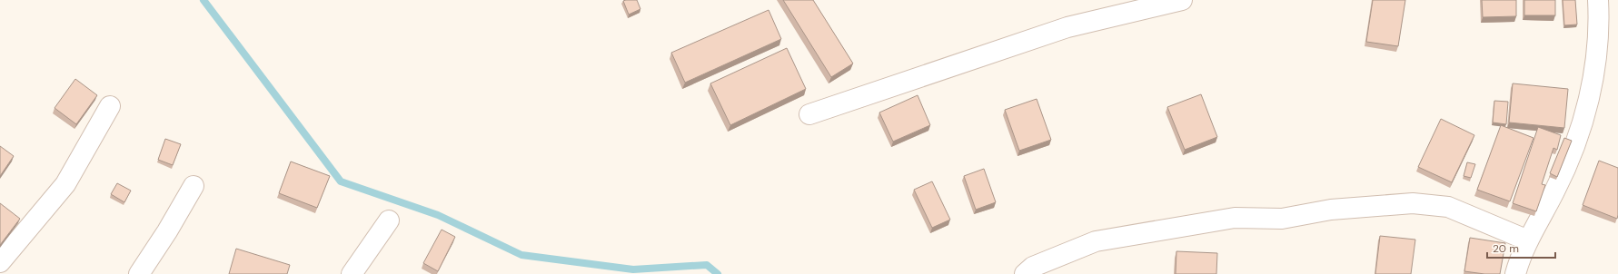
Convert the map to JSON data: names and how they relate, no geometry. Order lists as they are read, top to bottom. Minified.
{"scale_bar":"20 m"}
